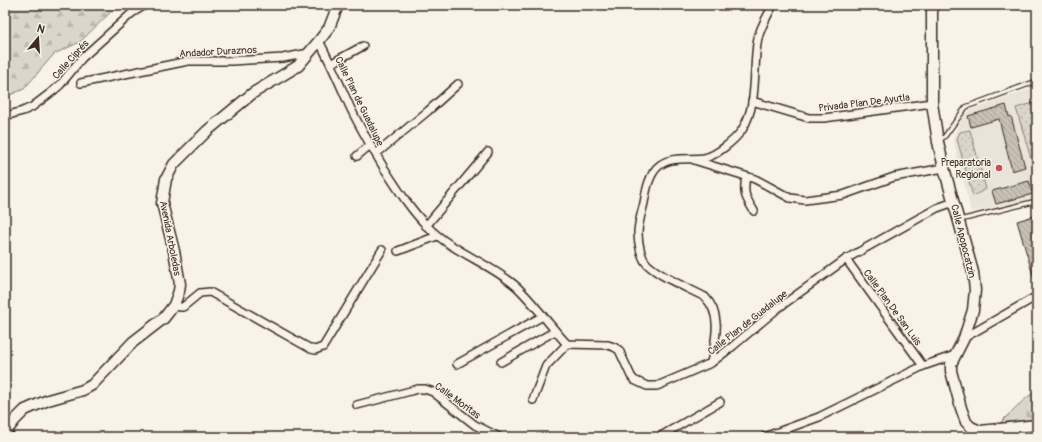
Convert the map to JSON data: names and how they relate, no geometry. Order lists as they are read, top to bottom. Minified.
{"streets":{"main road":["Avenida Arboledas","Calle Apopocatzin"],"street":["Andador Duraznos","Calle Ciprés","Calle Plan de Guadalupe","Privada Plan De Ayutla","Calle Plan De San Luis","Calle Moritas"]},"crossings":[["Andador Duraznos","Avenida Arboledas"],["Calle Plan de Guadalupe","Avenida Arboledas"],["Calle Plan de Guadalupe","Calle Apopocatzin"],["Calle Plan de Guadalupe","Calle Plan De San Luis"],["Privada Plan De Ayutla","Calle Apopocatzin"]],"places":["Preparatoria Regional"],"north":"top"}
